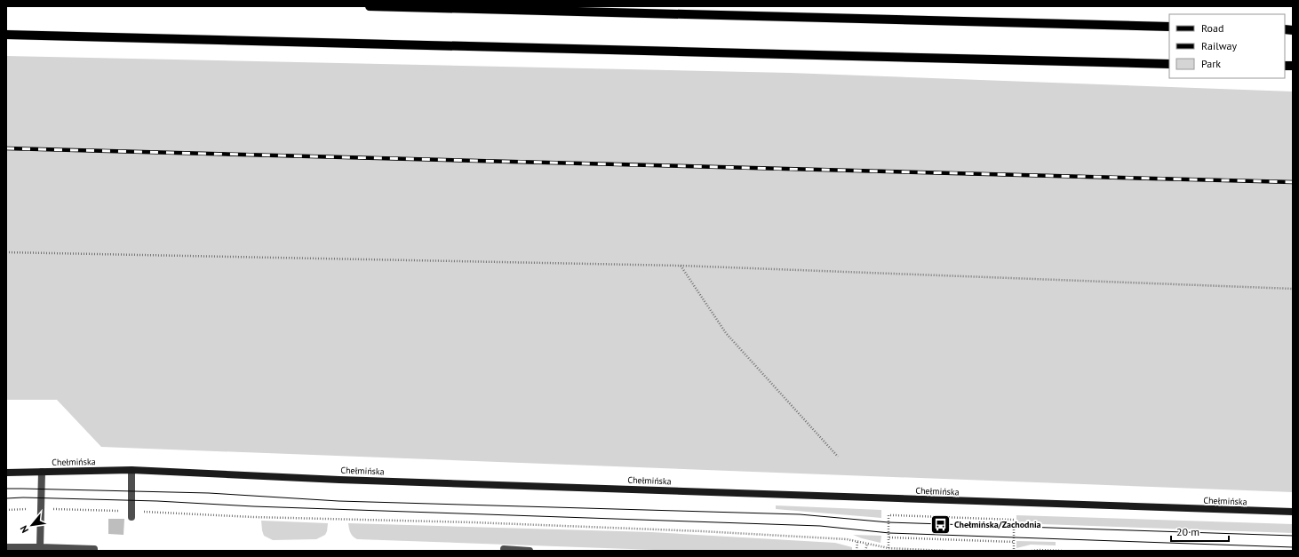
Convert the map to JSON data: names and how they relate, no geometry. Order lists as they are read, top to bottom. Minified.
{"streets":{"main road":["Chełmińska"]},"places":{"bus stop":["Chełmińska/Zachodnia"]},"legend":["Road","Railway","Park"],"scale_bar":"20 m","north":"bottom left"}
